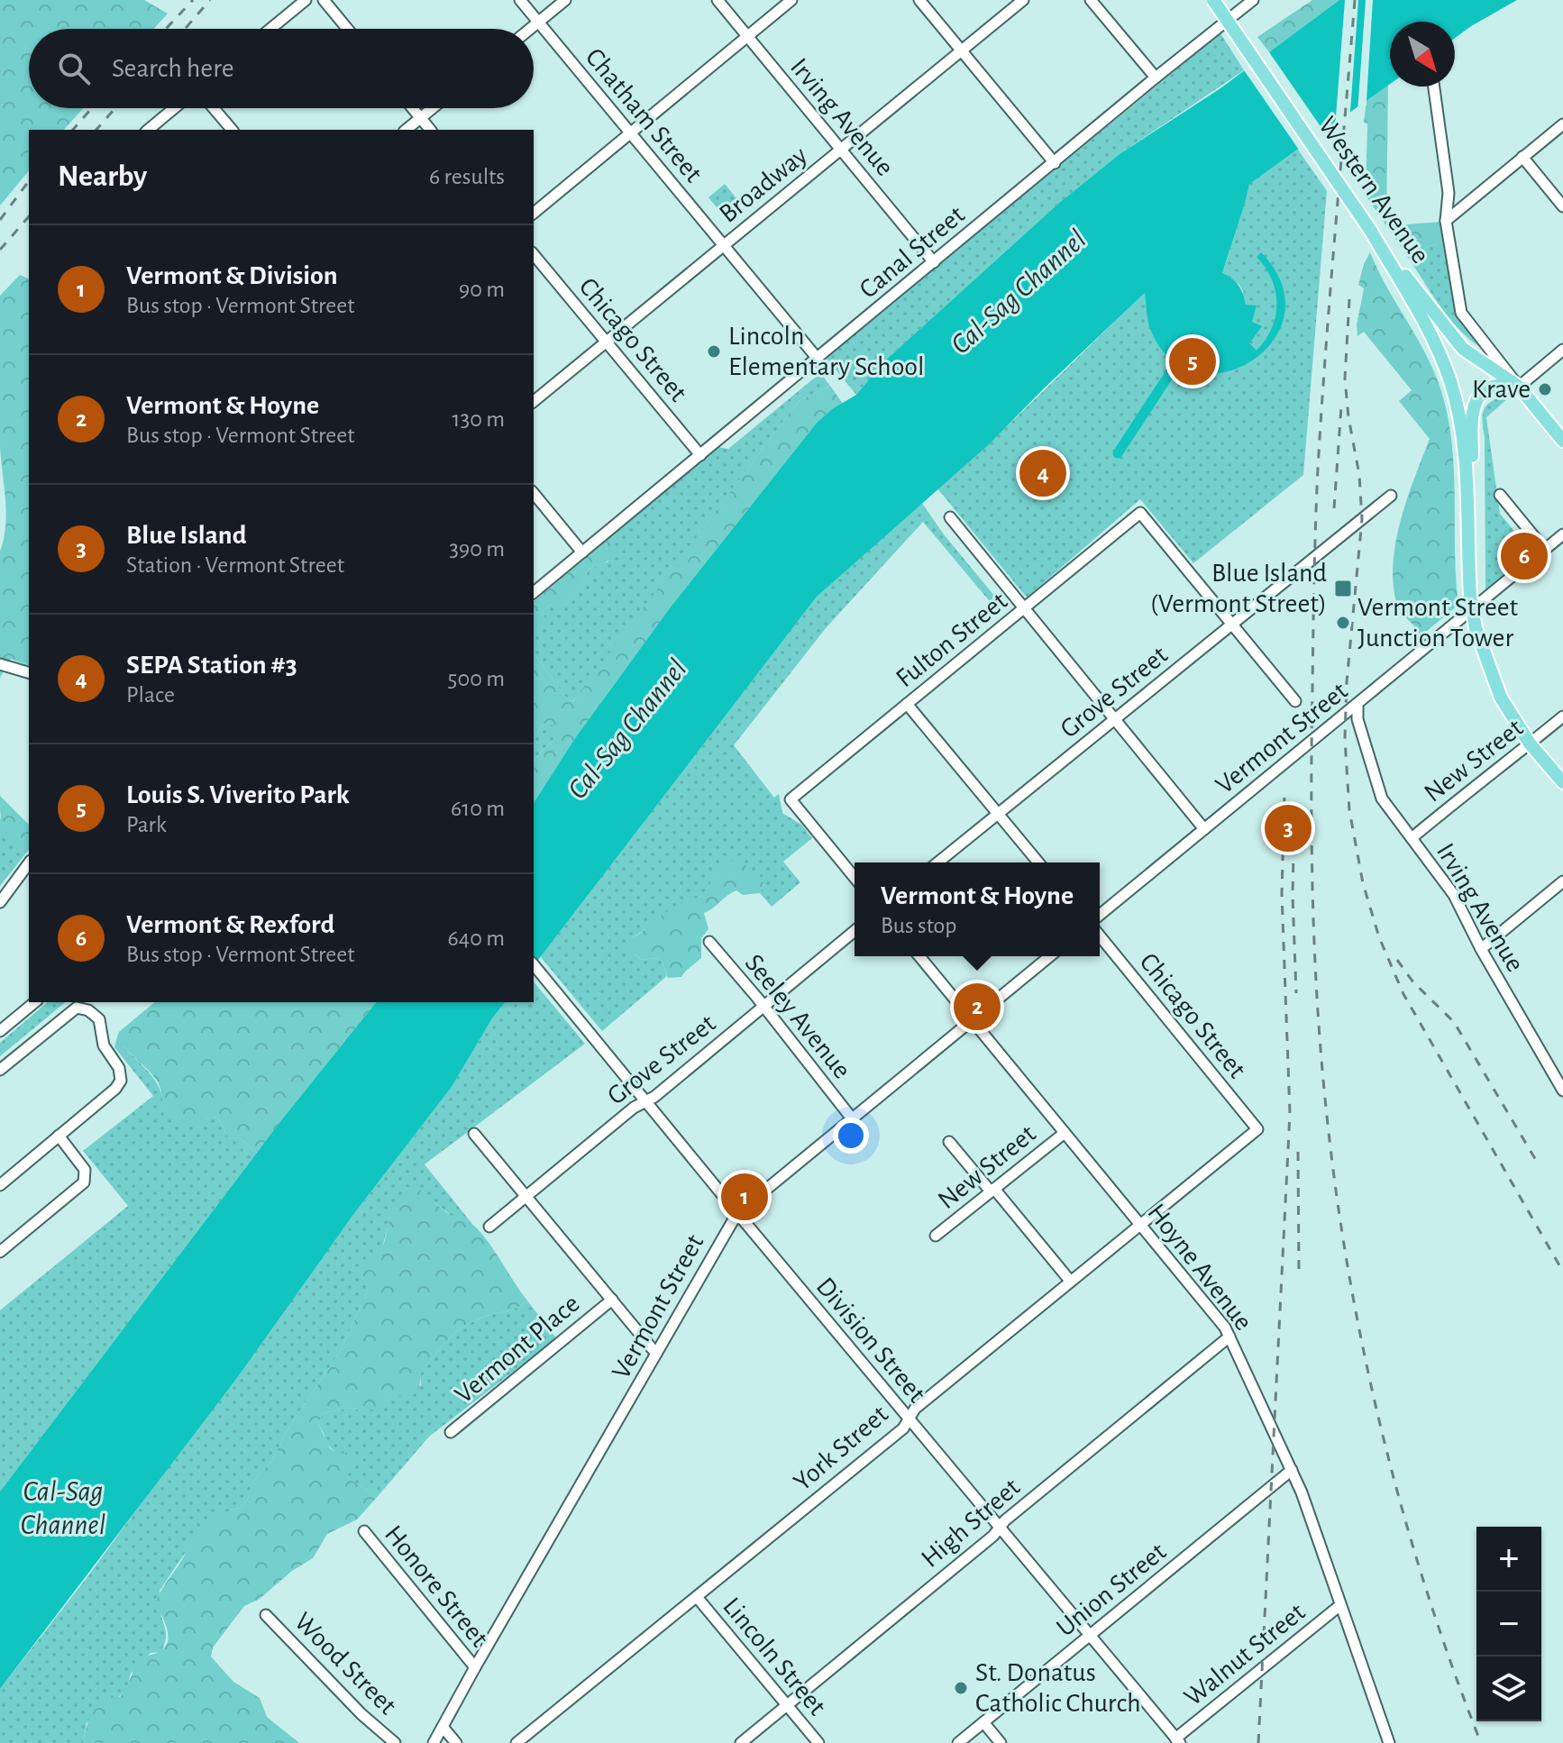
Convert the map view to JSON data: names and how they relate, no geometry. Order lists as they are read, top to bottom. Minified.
{"streets":{"main road":["Western Avenue"],"street":["Chatham Street","Irving Avenue","Broadway","Canal Street","Chicago Street","Fulton Street","Grove Street","Vermont Street","New Street","Seeley Avenue","Hoyne Avenue","Division Street","Vermont Place","York Street","High Street","Honore Street","Union Street","Walnut Street","Lincoln Street","Wood Street"]},"crossings":[["Chatham Street","Broadway"],["Chatham Street","Canal Street"],["Irving Avenue","Broadway"],["Irving Avenue","Canal Street"],["Irving Avenue","Vermont Street"],["Irving Avenue","New Street"],["Broadway","Chicago Street"],["Canal Street","Chicago Street"],["Chicago Street","York Street"],["Fulton Street","Grove Street"],["Grove Street","Seeley Avenue"],["Grove Street","Division Street"],["Vermont Street","Seeley Avenue"],["Vermont Street","Hoyne Avenue"],["Vermont Street","Division Street"],["Vermont Street","Honore Street"],["New Street","Hoyne Avenue"],["Hoyne Avenue","York Street"],["Hoyne Avenue","High Street"],["Hoyne Avenue","Union Street"],["Hoyne Avenue","Walnut Street"],["Division Street","York Street"],["Division Street","High Street"],["Division Street","Union Street"],["Division Street","Walnut Street"],["York Street","Lincoln Street"],["High Street","Lincoln Street"]],"water":["Cal-Sag Channel"],"places":{"other":["Lincoln Elementary School","Krave","Vermont Street Junction Tower","St. Donatus Catholic Church"],"transit":["Blue Island (Vermont Street)"]},"north":"bottom right","page":{"search":"Search here","heading":["Nearby","6 results"],"list":[{"mark":"1","name":"Vermont & Division","note":"Bus stop · Vermont Street","value":"90 m"},{"mark":"2","name":"Vermont & Hoyne","note":"Bus stop · Vermont Street","value":"130 m"},{"mark":"3","name":"Blue Island","note":"Station · Vermont Street","value":"390 m"},{"mark":"4","name":"SEPA Station #3","note":"Place","value":"500 m"},{"mark":"5","name":"Louis S. Viverito Park","note":"Park","value":"610 m"},{"mark":"6","name":"Vermont & Rexford","note":"Bus stop · Vermont Street","value":"640 m"}],"pins":["5","4","6","3","2","1"],"popup":["Vermont & Hoyne","Bus stop"],"map_buttons":["+","−"]}}
